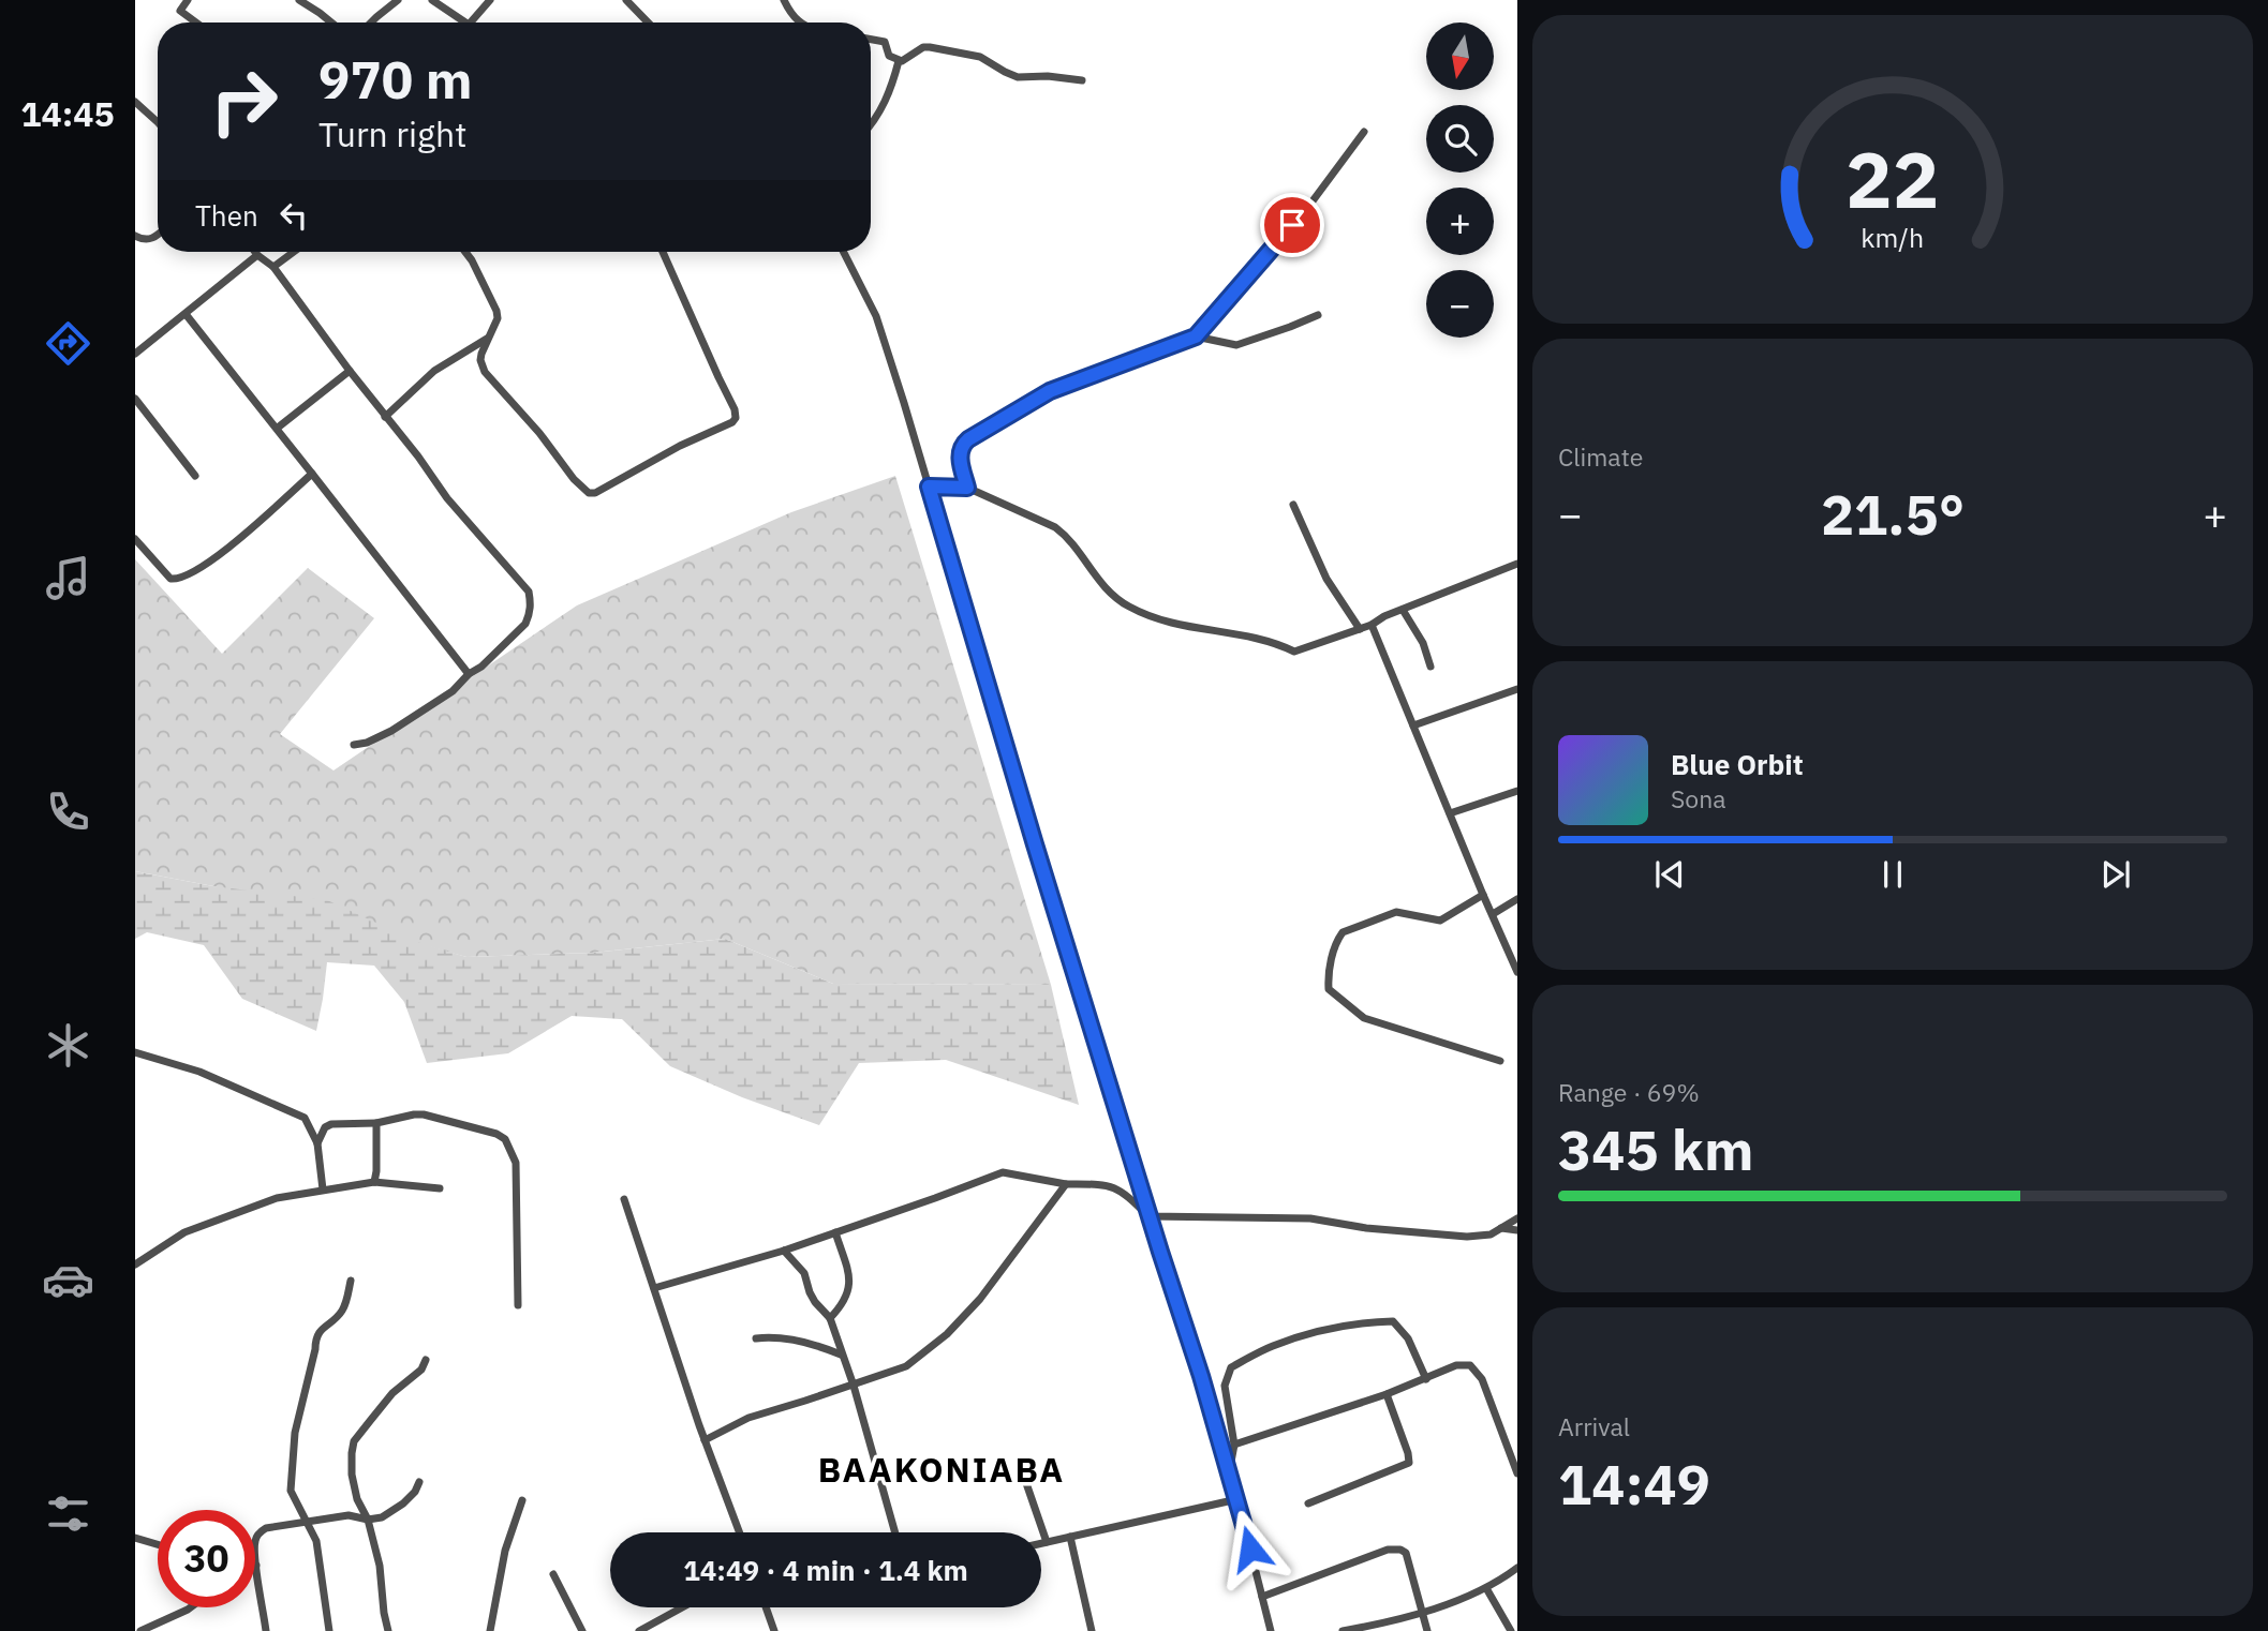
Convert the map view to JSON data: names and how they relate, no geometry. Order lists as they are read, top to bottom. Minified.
{"districts":["BAAKONIABA"],"north":"bottom","page":{"tabs":"14:45","map_buttons":["+","−"],"turn":["970 m","Turn right"],"then":"Then","tile":["Climate",["Range · 69%","345 km"],["Arrival","14:49"]],"heat":["−","21.5°","+"],"song":["Blue Orbit","Sona"],"limit":"30","trip":"14:49 · 4 min · 1.4 km","gauge":["22","km/h"]}}
